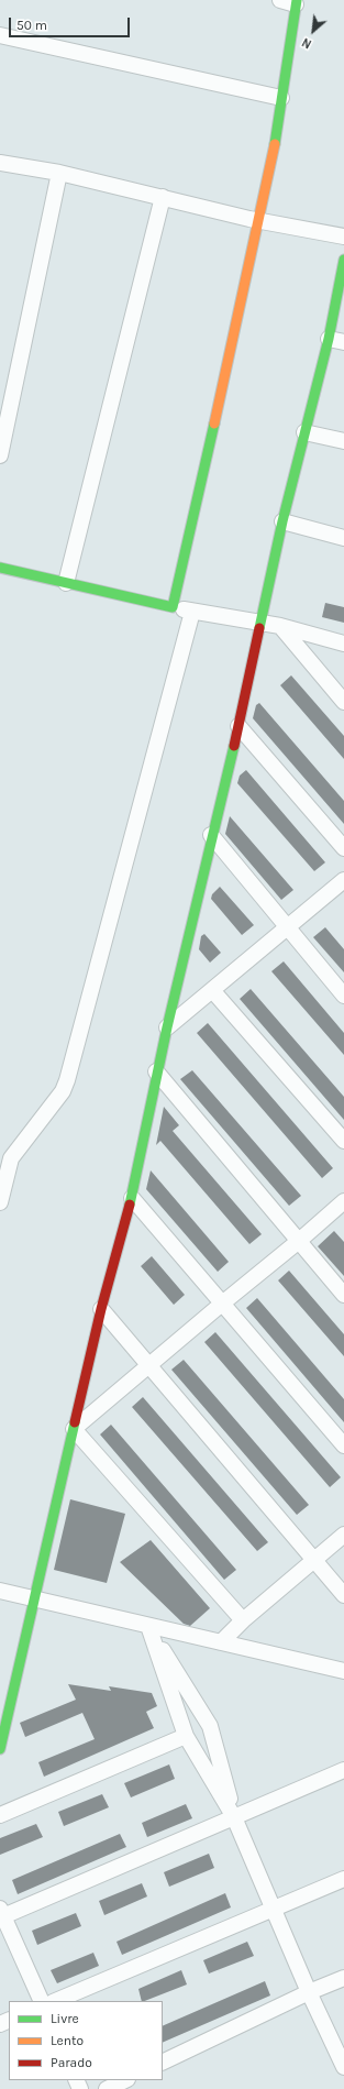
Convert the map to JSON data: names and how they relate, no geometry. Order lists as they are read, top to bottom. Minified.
{"legend":["Livre","Lento","Parado"],"scale_bar":"50 m","north":"bottom left"}
